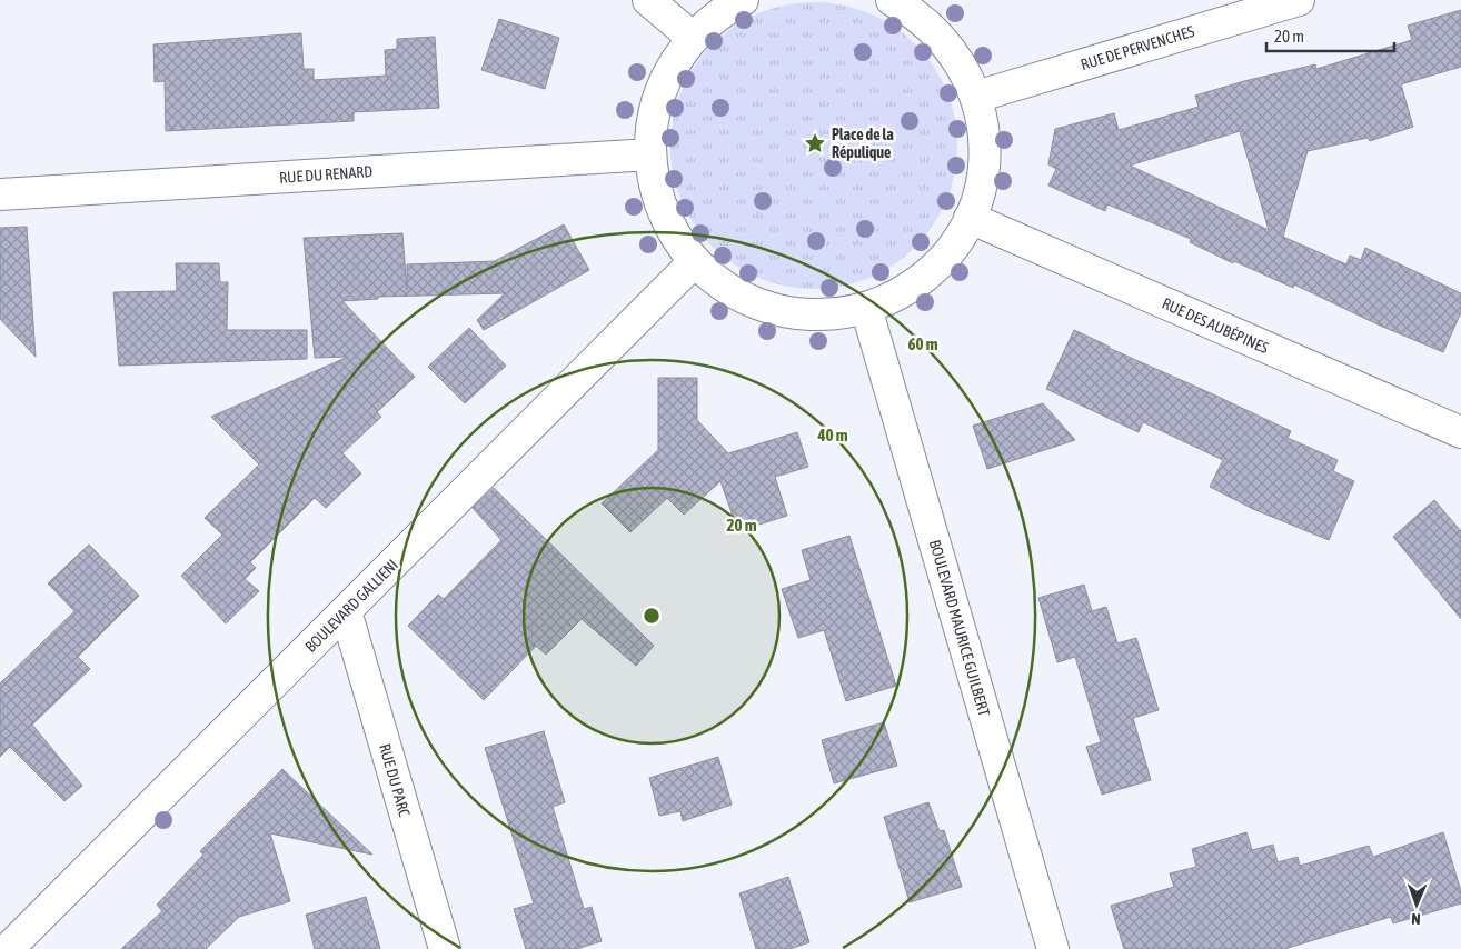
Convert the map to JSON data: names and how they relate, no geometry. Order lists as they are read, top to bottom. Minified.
{"streets":{"street":["RUE DE PERVENCHES","RUE DU RENARD","RUE DES AUBÉPINES","BOULEVARD GALLIENI","BOULEVARD MAURICE GUILBERT","RUE DU PARC"]},"crossings":[["BOULEVARD GALLIENI","RUE DU PARC"]],"places":{"place":["Place de la Répulique"]},"scale_bar":"20 m","north":"bottom","rings":["60 m","40 m","20 m"]}
